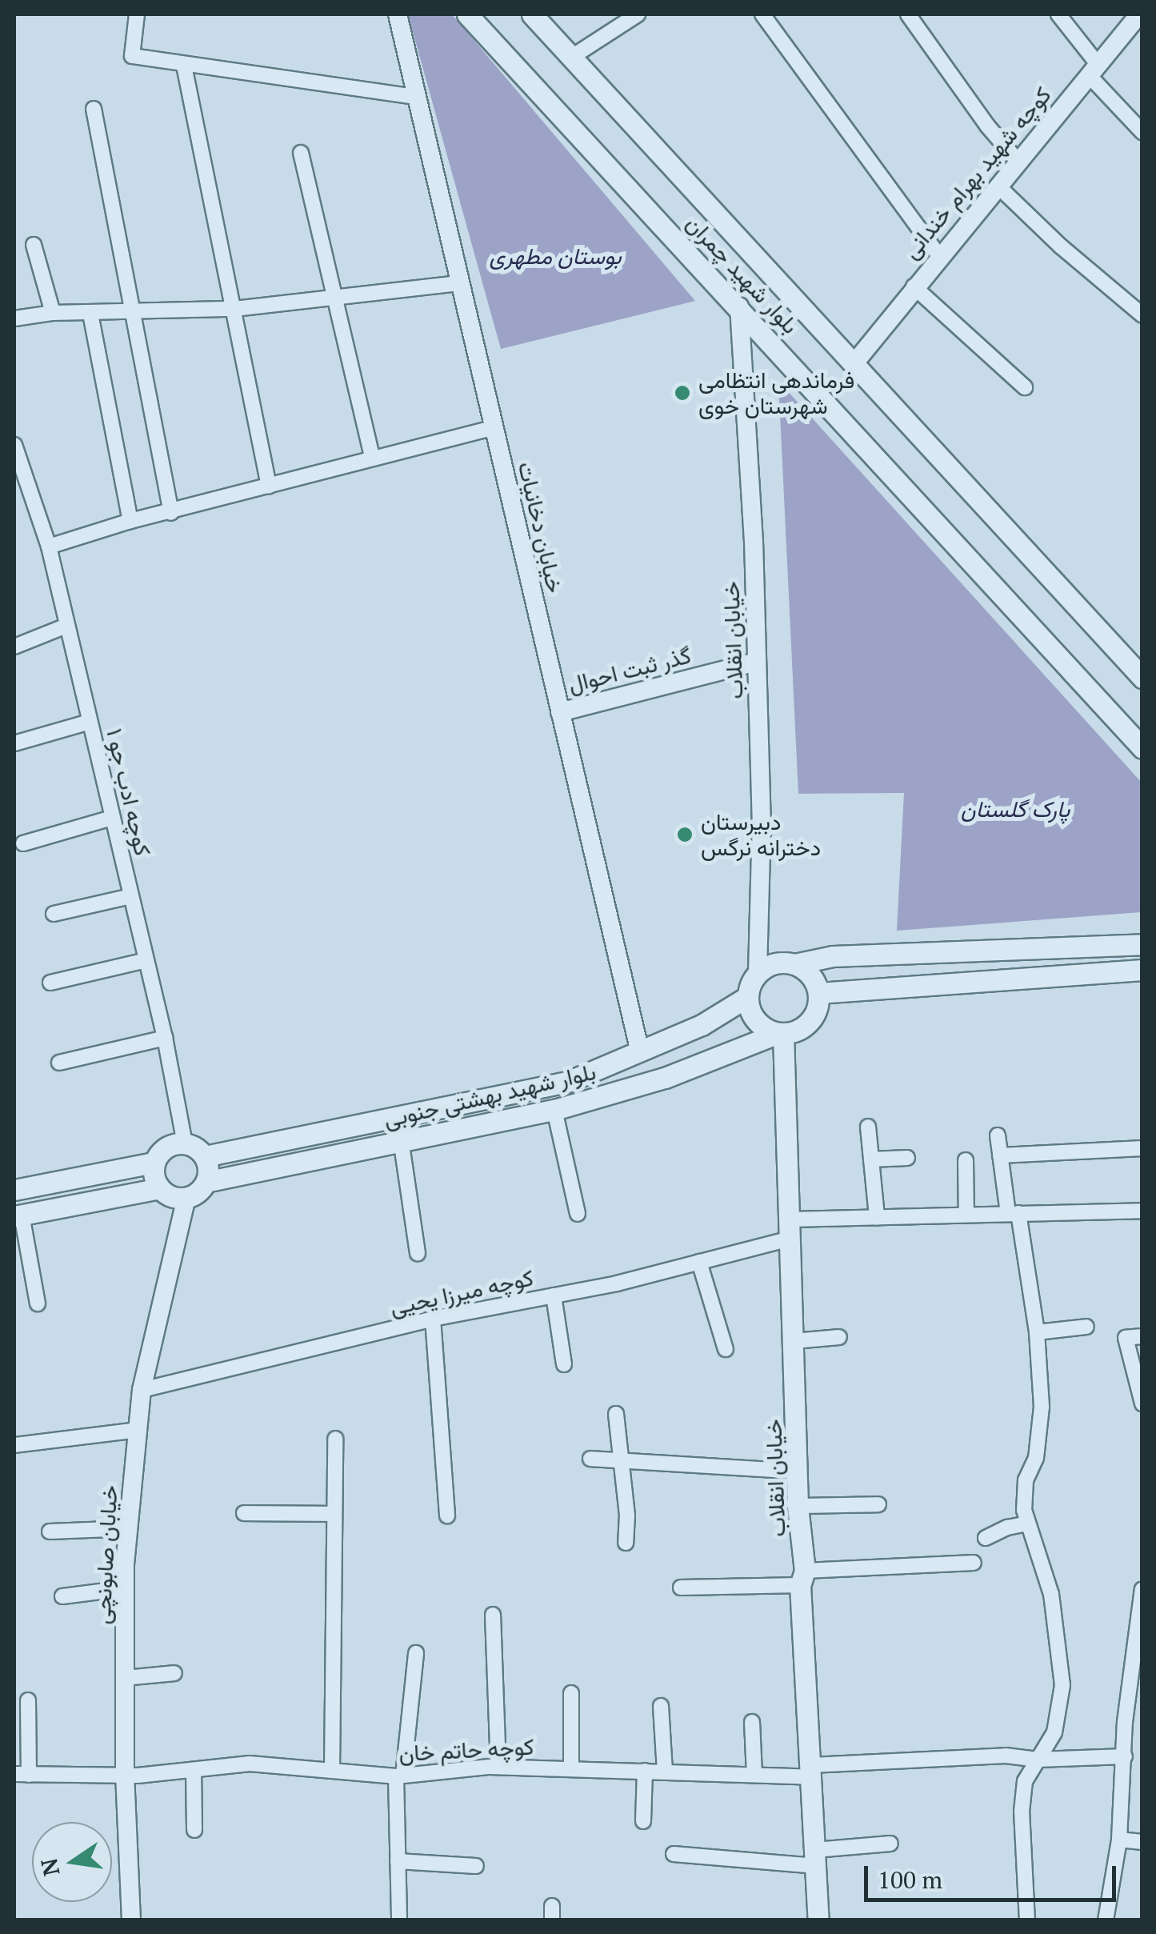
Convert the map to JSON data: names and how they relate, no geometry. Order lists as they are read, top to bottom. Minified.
{"streets":{"main road":["بلوار شهید چمران","خیابان انقلاب","بلوار شهید بهشتی جنوبی"],"street":["کوچه شهید بهرام خندانی","خیابان دخانیات","گذر ثبت احوال","کوچه ادب جو ۱","کوچه میرزا یحیی","خیابان صابونچی","کوچه حاتم خان"]},"crossings":[["کوچه شهید بهرام خندانی","بلوار شهید چمران"],["بلوار شهید چمران","خیابان انقلاب"],["خیابان دخانیات","گذر ثبت احوال"],["خیابان دخانیات","بلوار شهید بهشتی جنوبی"],["خیابان انقلاب","گذر ثبت احوال"],["خیابان انقلاب","بلوار شهید بهشتی جنوبی"],["خیابان انقلاب","کوچه میرزا یحیی"],["خیابان انقلاب","کوچه حاتم خان"],["کوچه ادب جو ۱","بلوار شهید بهشتی جنوبی"],["کوچه ادب جو ۱","خیابان صابونچی"],["بلوار شهید بهشتی جنوبی","خیابان صابونچی"],["کوچه میرزا یحیی","خیابان صابونچی"],["خیابان صابونچی","کوچه حاتم خان"]],"parks":["بوستان مطهری","پارک گلستان"],"places":["فرماندهی انتظامی شهرستان خوی","دبیرستان دخترانه نرگس"],"scale_bar":"100 m","north":"left"}
